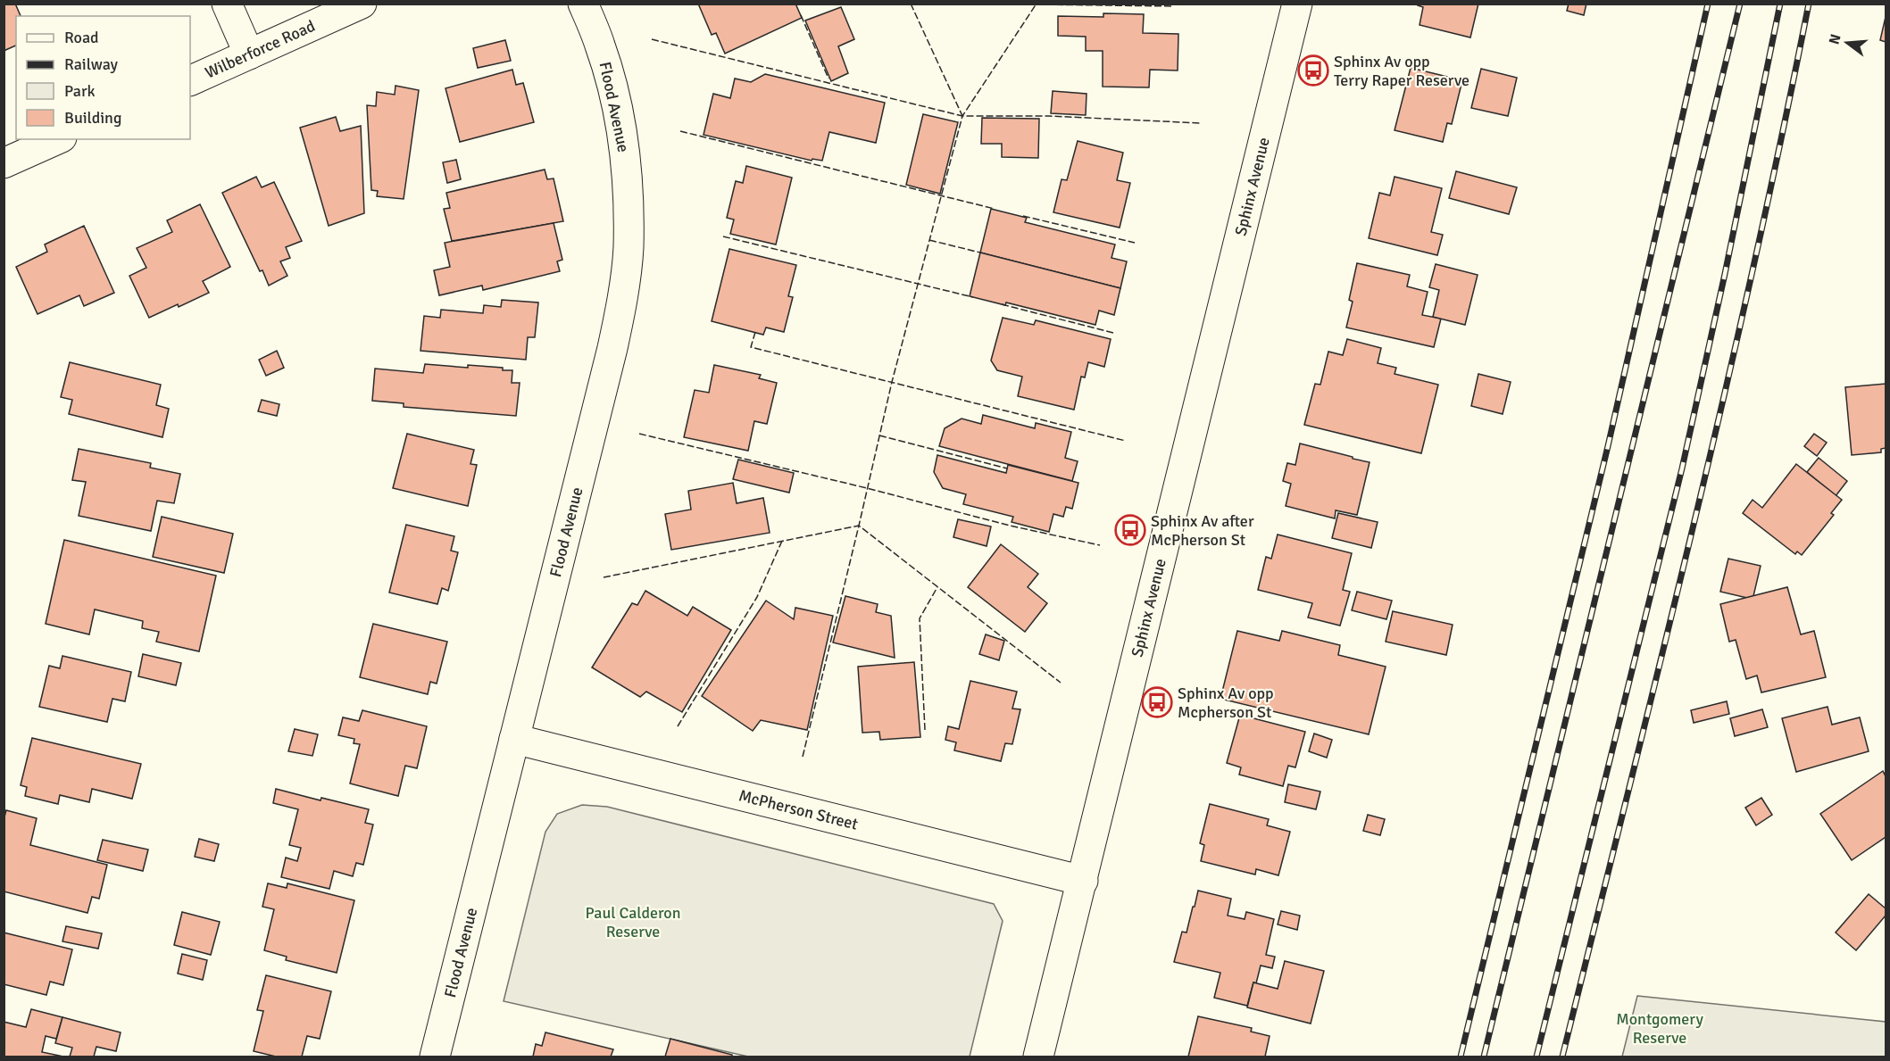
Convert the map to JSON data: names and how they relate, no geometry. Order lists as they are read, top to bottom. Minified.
{"streets":{"street":["Wilberforce Road","Flood Avenue","Sphinx Avenue","McPherson Street"]},"crossings":[["Flood Avenue","McPherson Street"],["Sphinx Avenue","McPherson Street"]],"parks":["Paul Calderon Reserve","Montgomery Reserve"],"places":{"bus stop":["Sphinx Av opp Terry Raper Reserve","Sphinx Av after McPherson St","Sphinx Av opp Mcpherson St"]},"legend":["Road","Railway","Park","Building"],"north":"left"}
